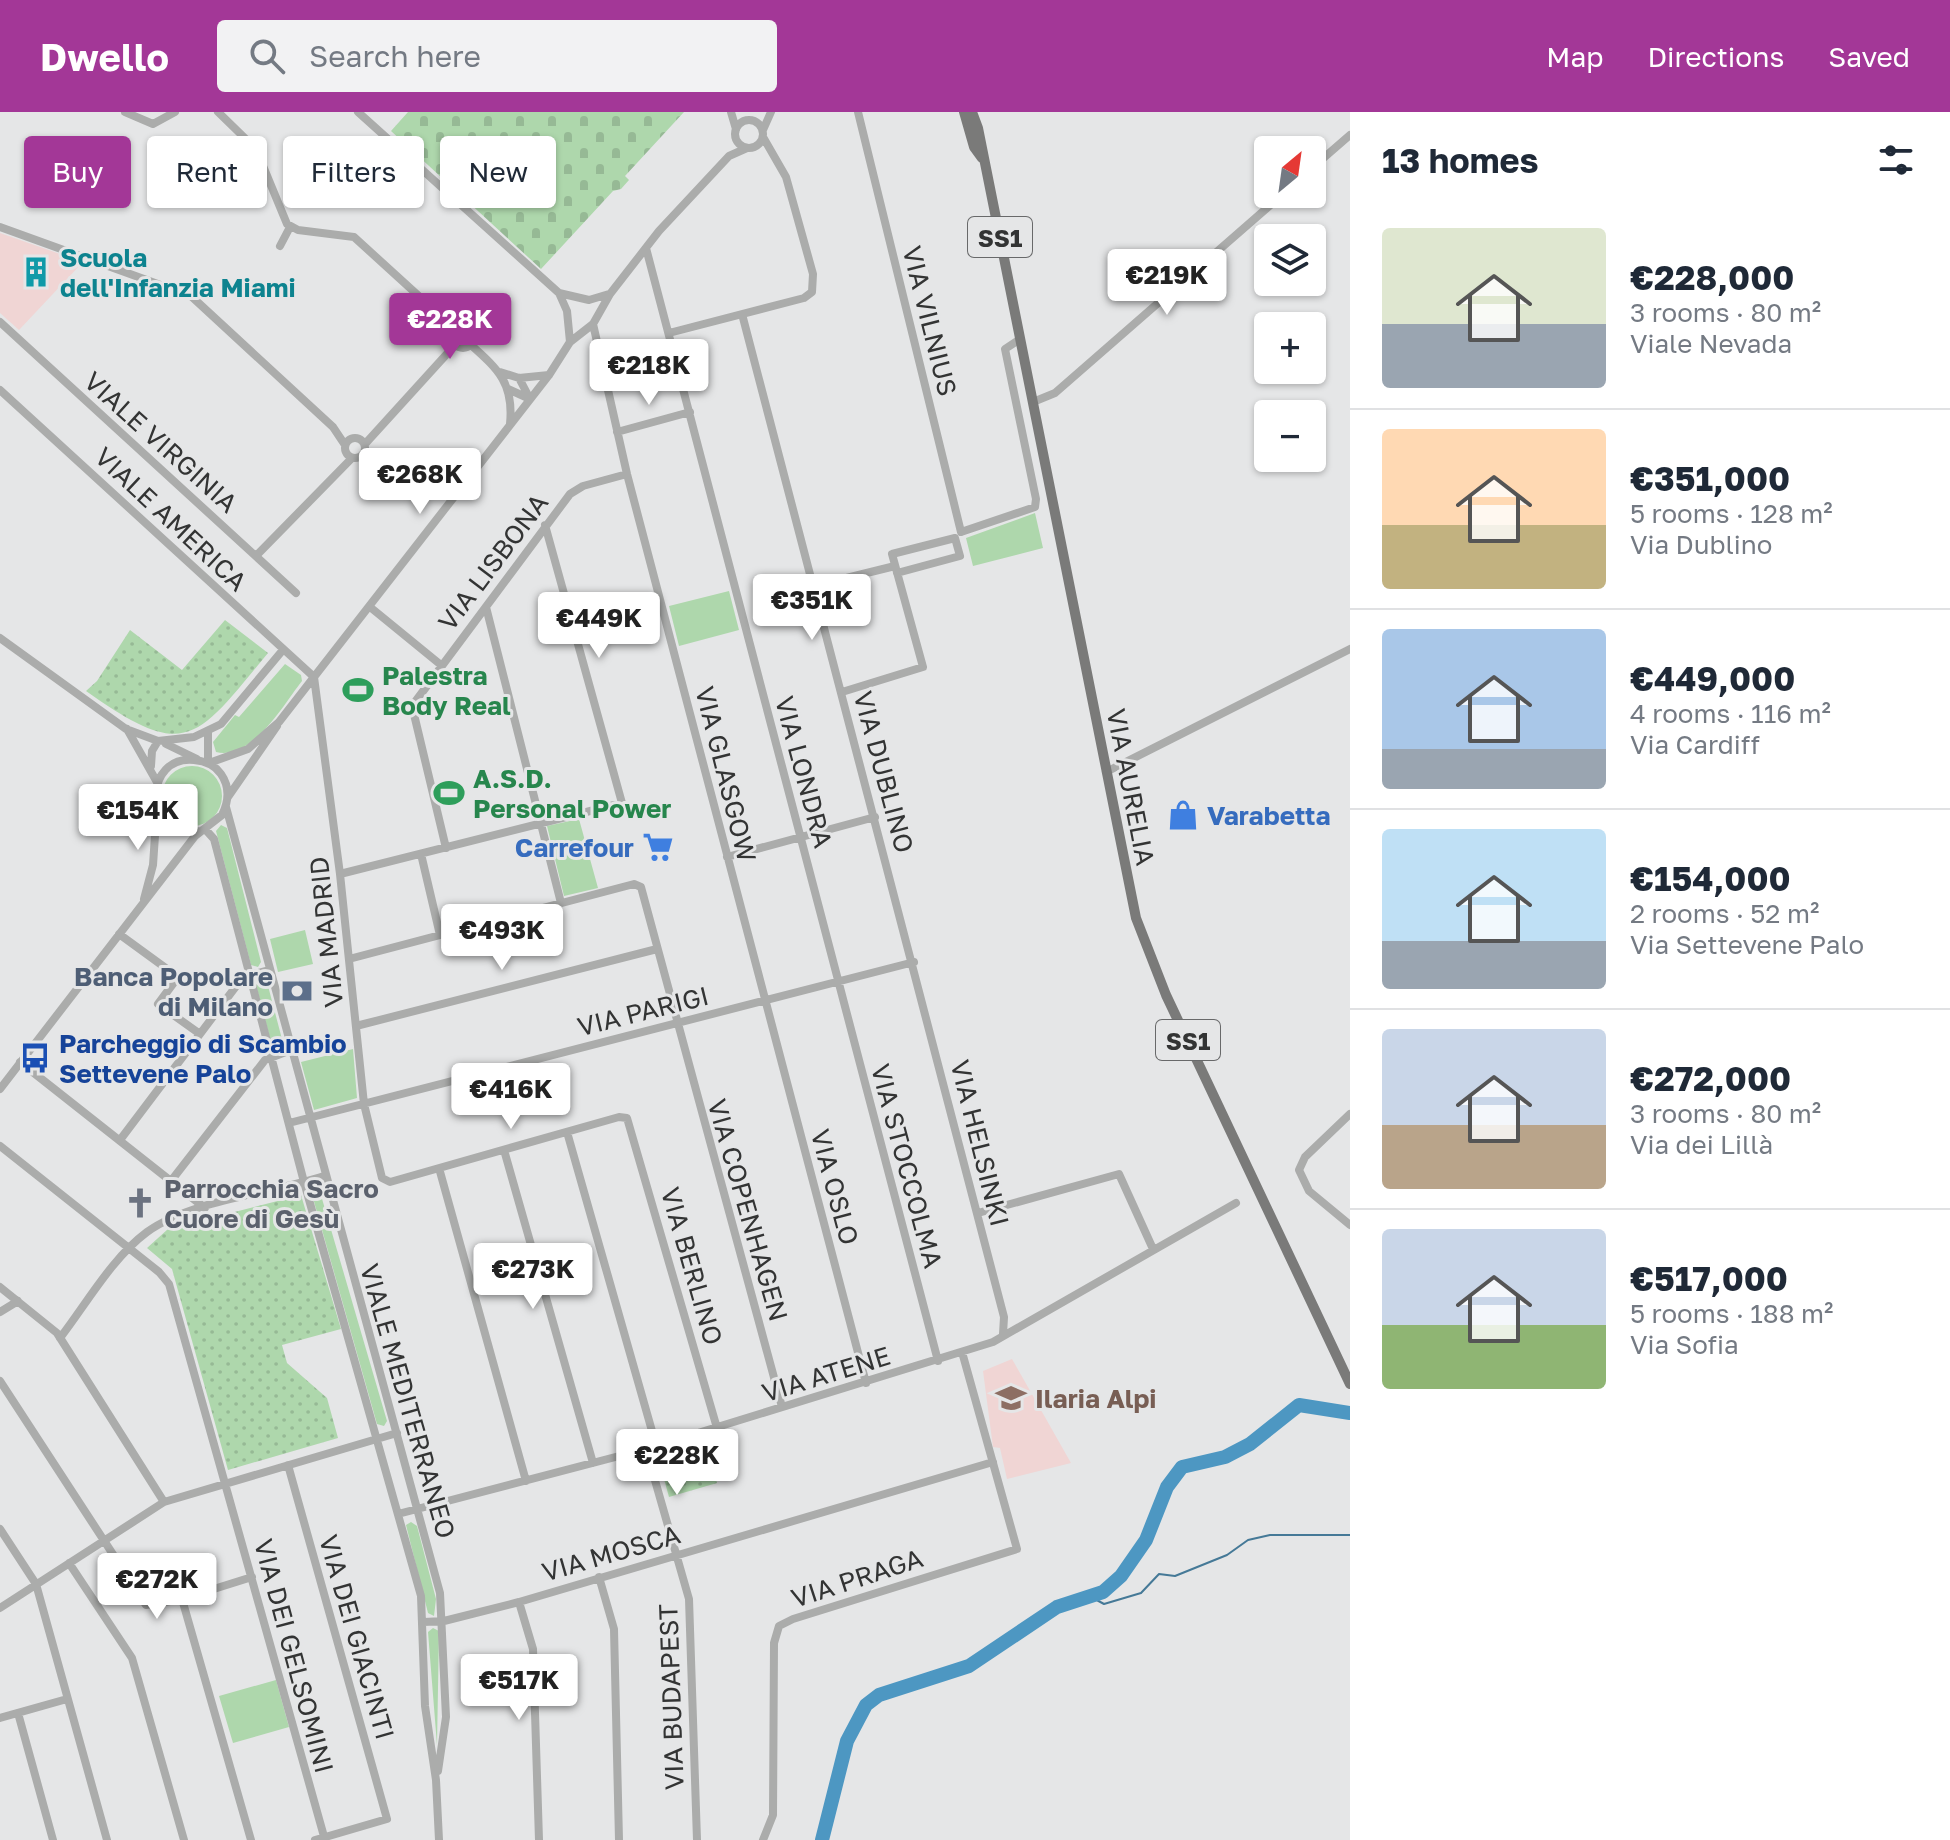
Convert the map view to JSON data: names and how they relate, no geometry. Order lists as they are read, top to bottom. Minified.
{"streets":{"main road":["SS1","VIA AURELIA"],"street":["VIA VILNIUS","VIALE VIRGINIA","VIALE AMERICA","VIA LISBONA","VIA LONDRA","VIA DUBLINO","VIA GLASGOW","VIA MADRID","VIA PARIGI","VIA HELSINKI","VIA STOCCOLMA","VIA OSLO","VIA COPENHAGEN","VIA BERLINO","VIA ATENE","VIALE MEDITERRANEO","VIA MOSCA","VIA PRAGA","VIA DEI GIACINTI","VIA DEI GELSOMINI","VIA BUDAPEST"]},"crossings":[["VIALE AMERICA","VIA MADRID"],["VIA LISBONA","VIA GLASGOW"],["VIA LONDRA","VIA PARIGI"],["VIA LONDRA","VIA STOCCOLMA"],["VIA DUBLINO","VIA PARIGI"],["VIA DUBLINO","VIA HELSINKI"],["VIA GLASGOW","VIA PARIGI"],["VIA GLASGOW","VIA OSLO"],["VIA MADRID","VIA PARIGI"],["VIA PARIGI","VIA HELSINKI"],["VIA PARIGI","VIA STOCCOLMA"],["VIA PARIGI","VIA OSLO"],["VIA PARIGI","VIA COPENHAGEN"],["VIA PARIGI","VIALE MEDITERRANEO"],["VIA HELSINKI","VIA ATENE"],["VIA STOCCOLMA","VIA ATENE"],["VIA OSLO","VIA ATENE"],["VIA COPENHAGEN","VIA ATENE"],["VIA BERLINO","VIA ATENE"],["VIA ATENE","VIALE MEDITERRANEO"],["VIA ATENE","VIA BUDAPEST"],["VIALE MEDITERRANEO","VIA MOSCA"],["VIA MOSCA","VIA PRAGA"],["VIA MOSCA","VIA BUDAPEST"],["VIA DEI GIACINTI","VIA DEI GELSOMINI"]],"places":{"building":["Scuola dell'Infanzia Miami"],"sports":["Palestra Body Real","A.S.D. Personal Power"],"shop":["Varabetta"],"supermarket":["Carrefour"],"bank":["Banca Popolare di Milano"],"bus stop":["Parcheggio di Scambio Settevene Palo"],"church":["Parrocchia Sacro Cuore di Gesù"],"school or university":["Ilaria Alpi"]},"north":"top right","page":{"header":"Dwello","search":"Search here","nav":["Map","Directions","Saved"],"heading":"13 homes","map_buttons":["+","−"],"chip":["Buy","Rent","Filters","New"],"list":[{"name":"€228,000","note":"3 rooms · 80 m² · Viale Nevada"},{"name":"€351,000","note":"5 rooms · 128 m² · Via Dublino"},{"name":"€449,000","note":"4 rooms · 116 m² · Via Cardiff"},{"name":"€154,000","note":"2 rooms · 52 m² · Via Settevene Palo"},{"name":"€272,000","note":"3 rooms · 80 m² · Via dei Lillà"},{"name":"€517,000","note":"5 rooms · 188 m² · Via Sofia"}],"price":["€219K","€228K","€218K","€268K","€351K","€449K","€154K","€493K","€416K","€273K","€228K","€272K","€517K"]}}
